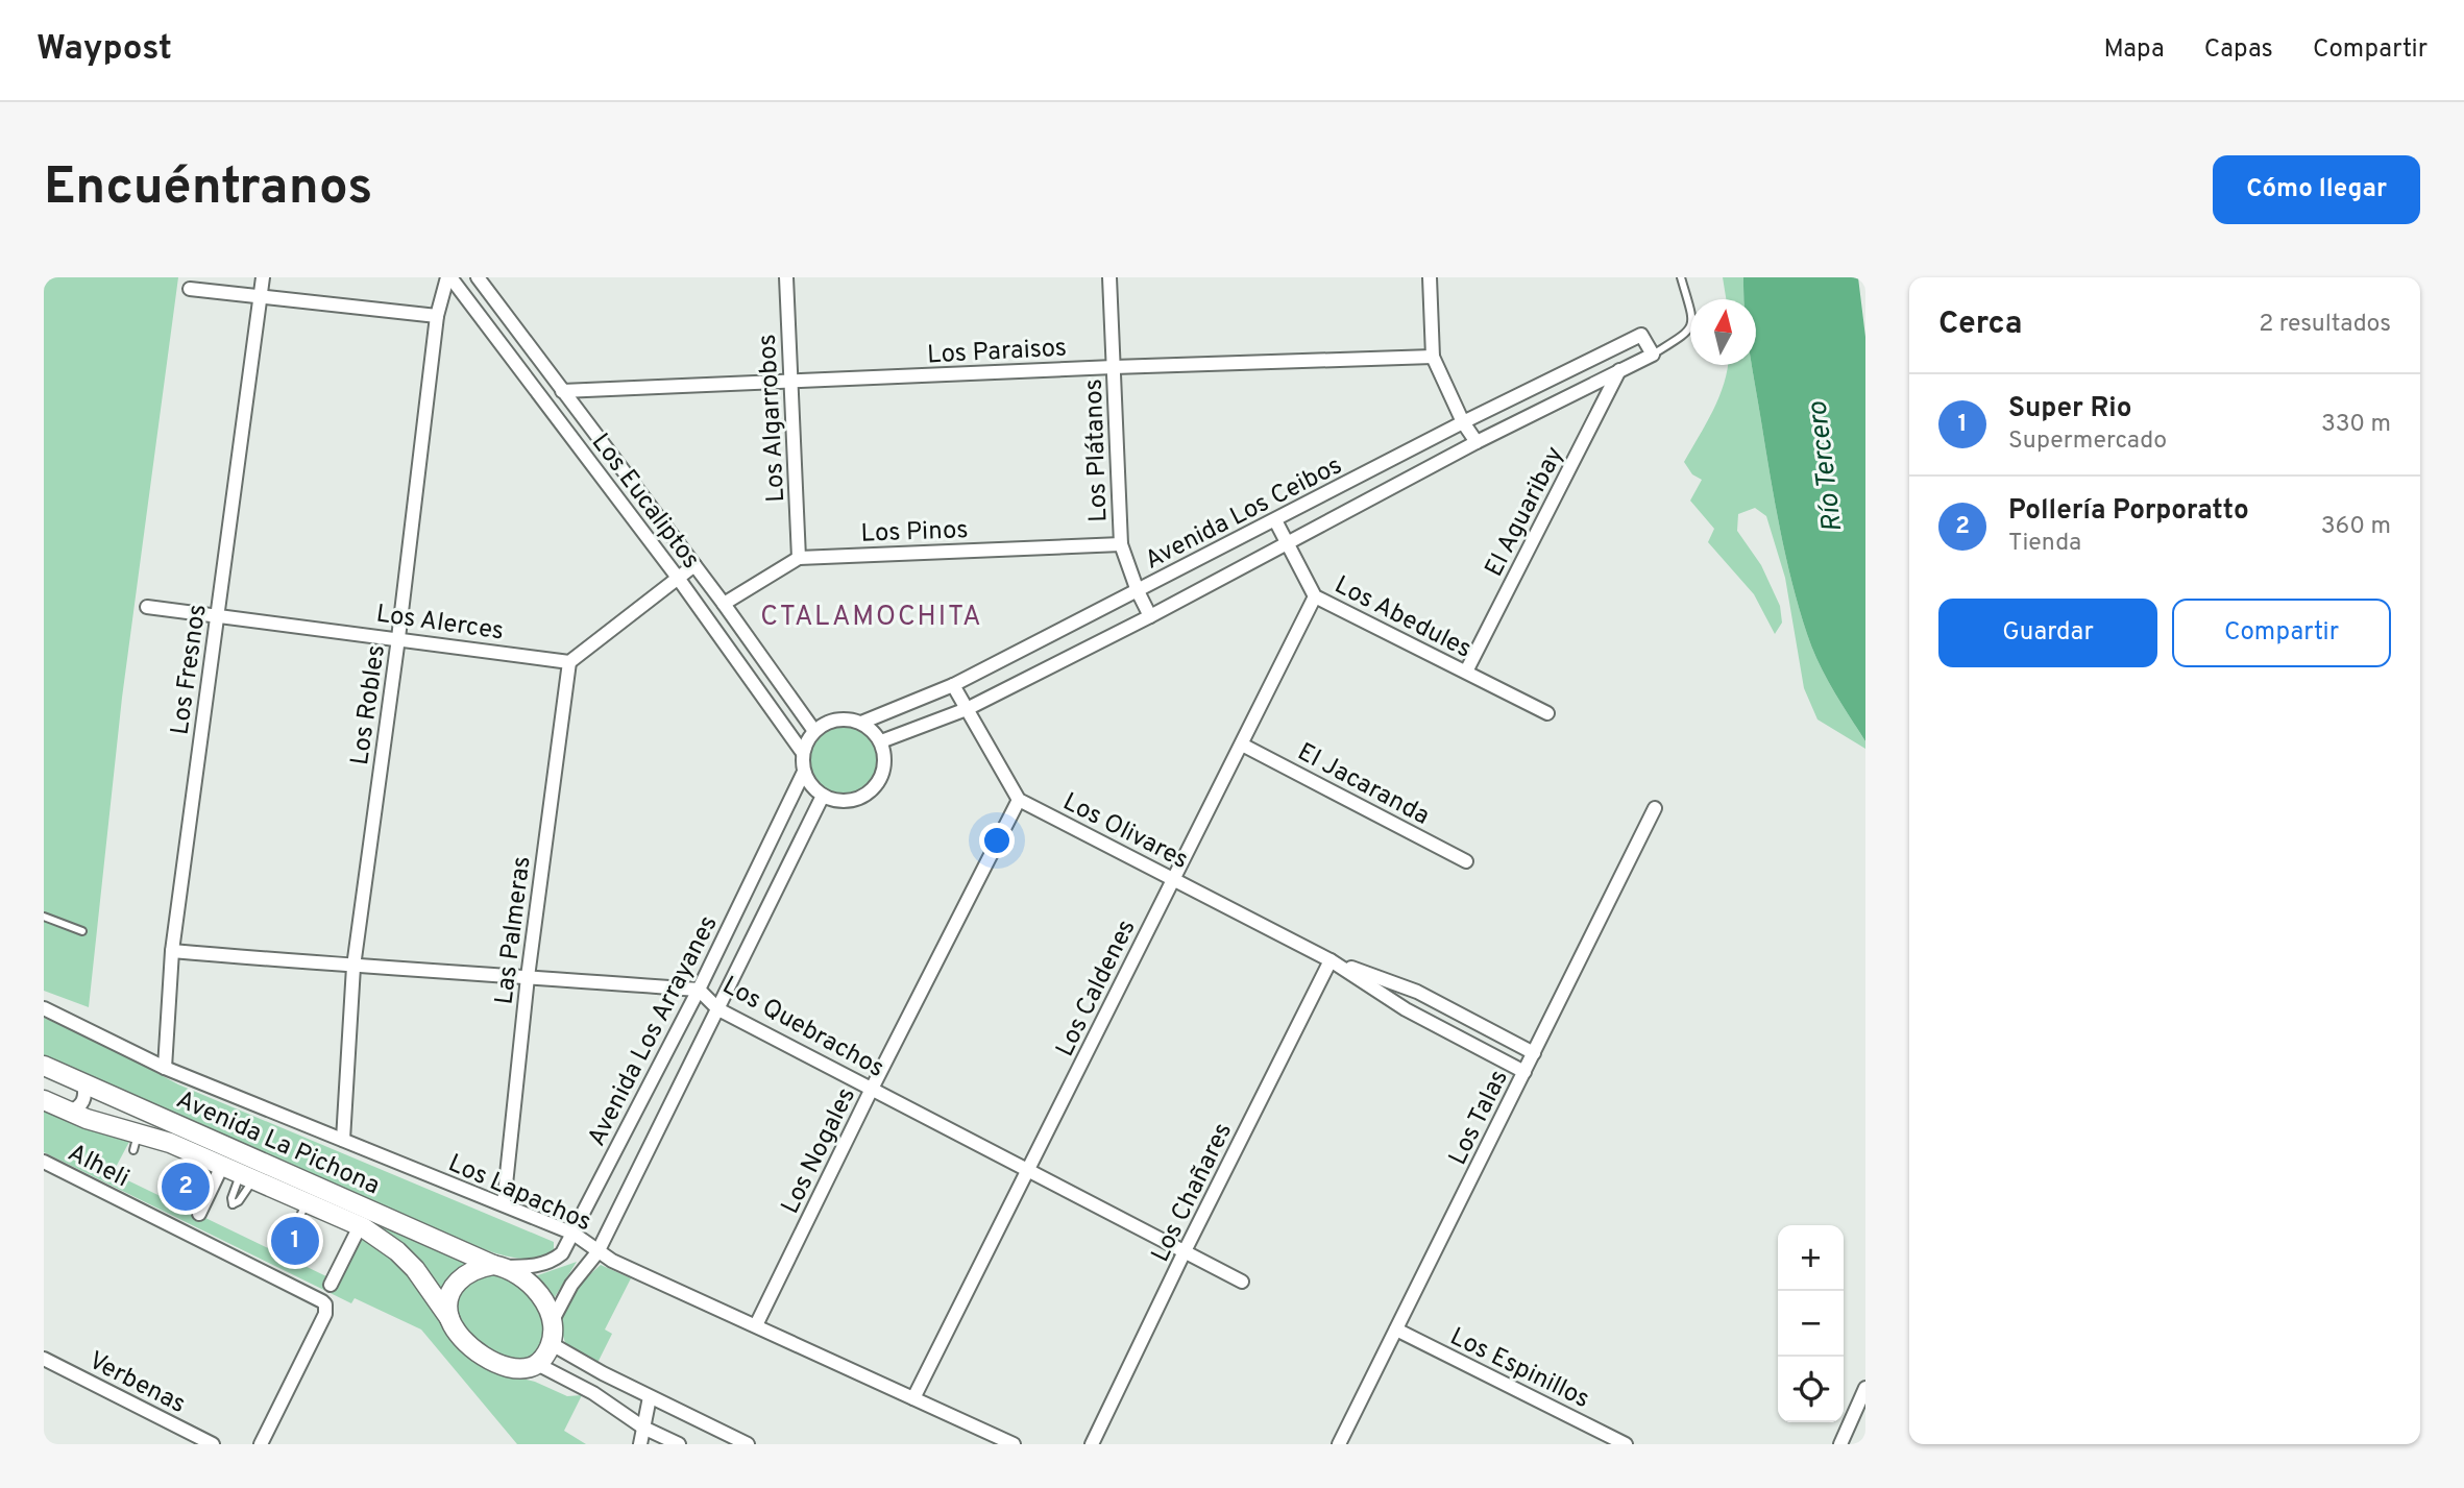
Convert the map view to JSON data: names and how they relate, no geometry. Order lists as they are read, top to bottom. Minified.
{"streets":{"main road":["Avenida La Pichona"],"street":["Los Paraisos","Los Algarrobos","Los Plátanos","Los Eucaliptos","El Aguaribay","Avenida Los Ceibos","Los Pinos","Los Abedules","Los Alerces","Los Fresnos","Los Robles","El Jacaranda","Los Olivares","Las Palmeras","Los Caldenes","Los Quebrachos","Avenida Los Arrayanes","Los Talas","Los Nogales","Alheli","Los Lapachos","Los Chañares","Los Espinillos","Verbenas"]},"crossings":[["Los Paraisos","Los Algarrobos"],["Los Paraisos","Los Plátanos"],["Los Paraisos","Los Eucaliptos"],["Los Algarrobos","Los Pinos"],["Los Plátanos","Avenida Los Ceibos"],["Los Plátanos","Los Pinos"],["Los Eucaliptos","Avenida Los Ceibos"],["Los Eucaliptos","Los Pinos"],["Los Eucaliptos","Los Robles"],["Los Eucaliptos","Avenida Los Arrayanes"],["El Aguaribay","Avenida Los Ceibos"],["El Aguaribay","Los Abedules"],["Avenida Los Ceibos","Los Abedules"],["Avenida Los Ceibos","Avenida Los Arrayanes"],["Los Abedules","Los Caldenes"],["Los Alerces","Los Fresnos"],["Los Alerces","Los Robles"],["Los Alerces","Las Palmeras"],["Los Fresnos","Los Quebrachos"],["Los Fresnos","Los Lapachos"],["Los Robles","Los Quebrachos"],["Los Robles","Los Lapachos"],["El Jacaranda","Los Caldenes"],["Los Olivares","Los Caldenes"],["Los Olivares","Los Nogales"],["Los Olivares","Los Chañares"],["Las Palmeras","Los Quebrachos"],["Las Palmeras","Los Lapachos"],["Los Caldenes","Los Quebrachos"],["Los Caldenes","Los Lapachos"],["Los Quebrachos","Avenida Los Arrayanes"],["Los Quebrachos","Los Nogales"],["Los Quebrachos","Los Chañares"],["Avenida Los Arrayanes","Avenida La Pichona"],["Avenida Los Arrayanes","Los Lapachos"],["Los Talas","Los Espinillos"],["Los Nogales","Los Lapachos"]],"districts":["CTALAMOCHITA"],"water":["Río Tercero"],"north":"top","page":{"header":"Waypost","nav":["Mapa","Capas","Compartir"],"buttons":["Cómo llegar",["Guardar","Compartir"]],"title":"Encuéntranos","heading":["Cerca","2 resultados"],"list":[{"mark":"1","name":"Super Rio","note":"Supermercado","value":"330 m"},{"mark":"2","name":"Pollería Porporatto","note":"Tienda","value":"360 m"}],"pins":["2","1"],"map_buttons":["+","−"]}}
